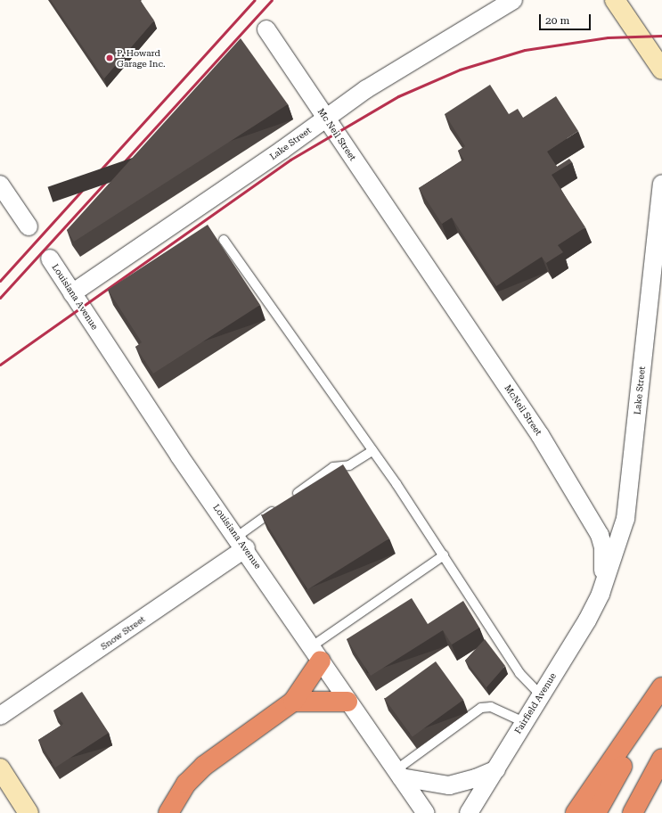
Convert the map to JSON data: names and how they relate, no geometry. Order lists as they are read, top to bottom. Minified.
{"streets":{"street":["Mc Neil Street","Lake Street","Louisiana Avenue","McNeil Street","Snow Street","Fairfield Avenue"]},"crossings":[["Mc Neil Street","Lake Street"],["Mc Neil Street","McNeil Street"],["Lake Street","Louisiana Avenue"],["Lake Street","McNeil Street"],["Lake Street","Fairfield Avenue"],["Louisiana Avenue","Snow Street"],["McNeil Street","Fairfield Avenue"]],"places":["P. Howard Garage Inc."],"scale_bar":"20 m"}
